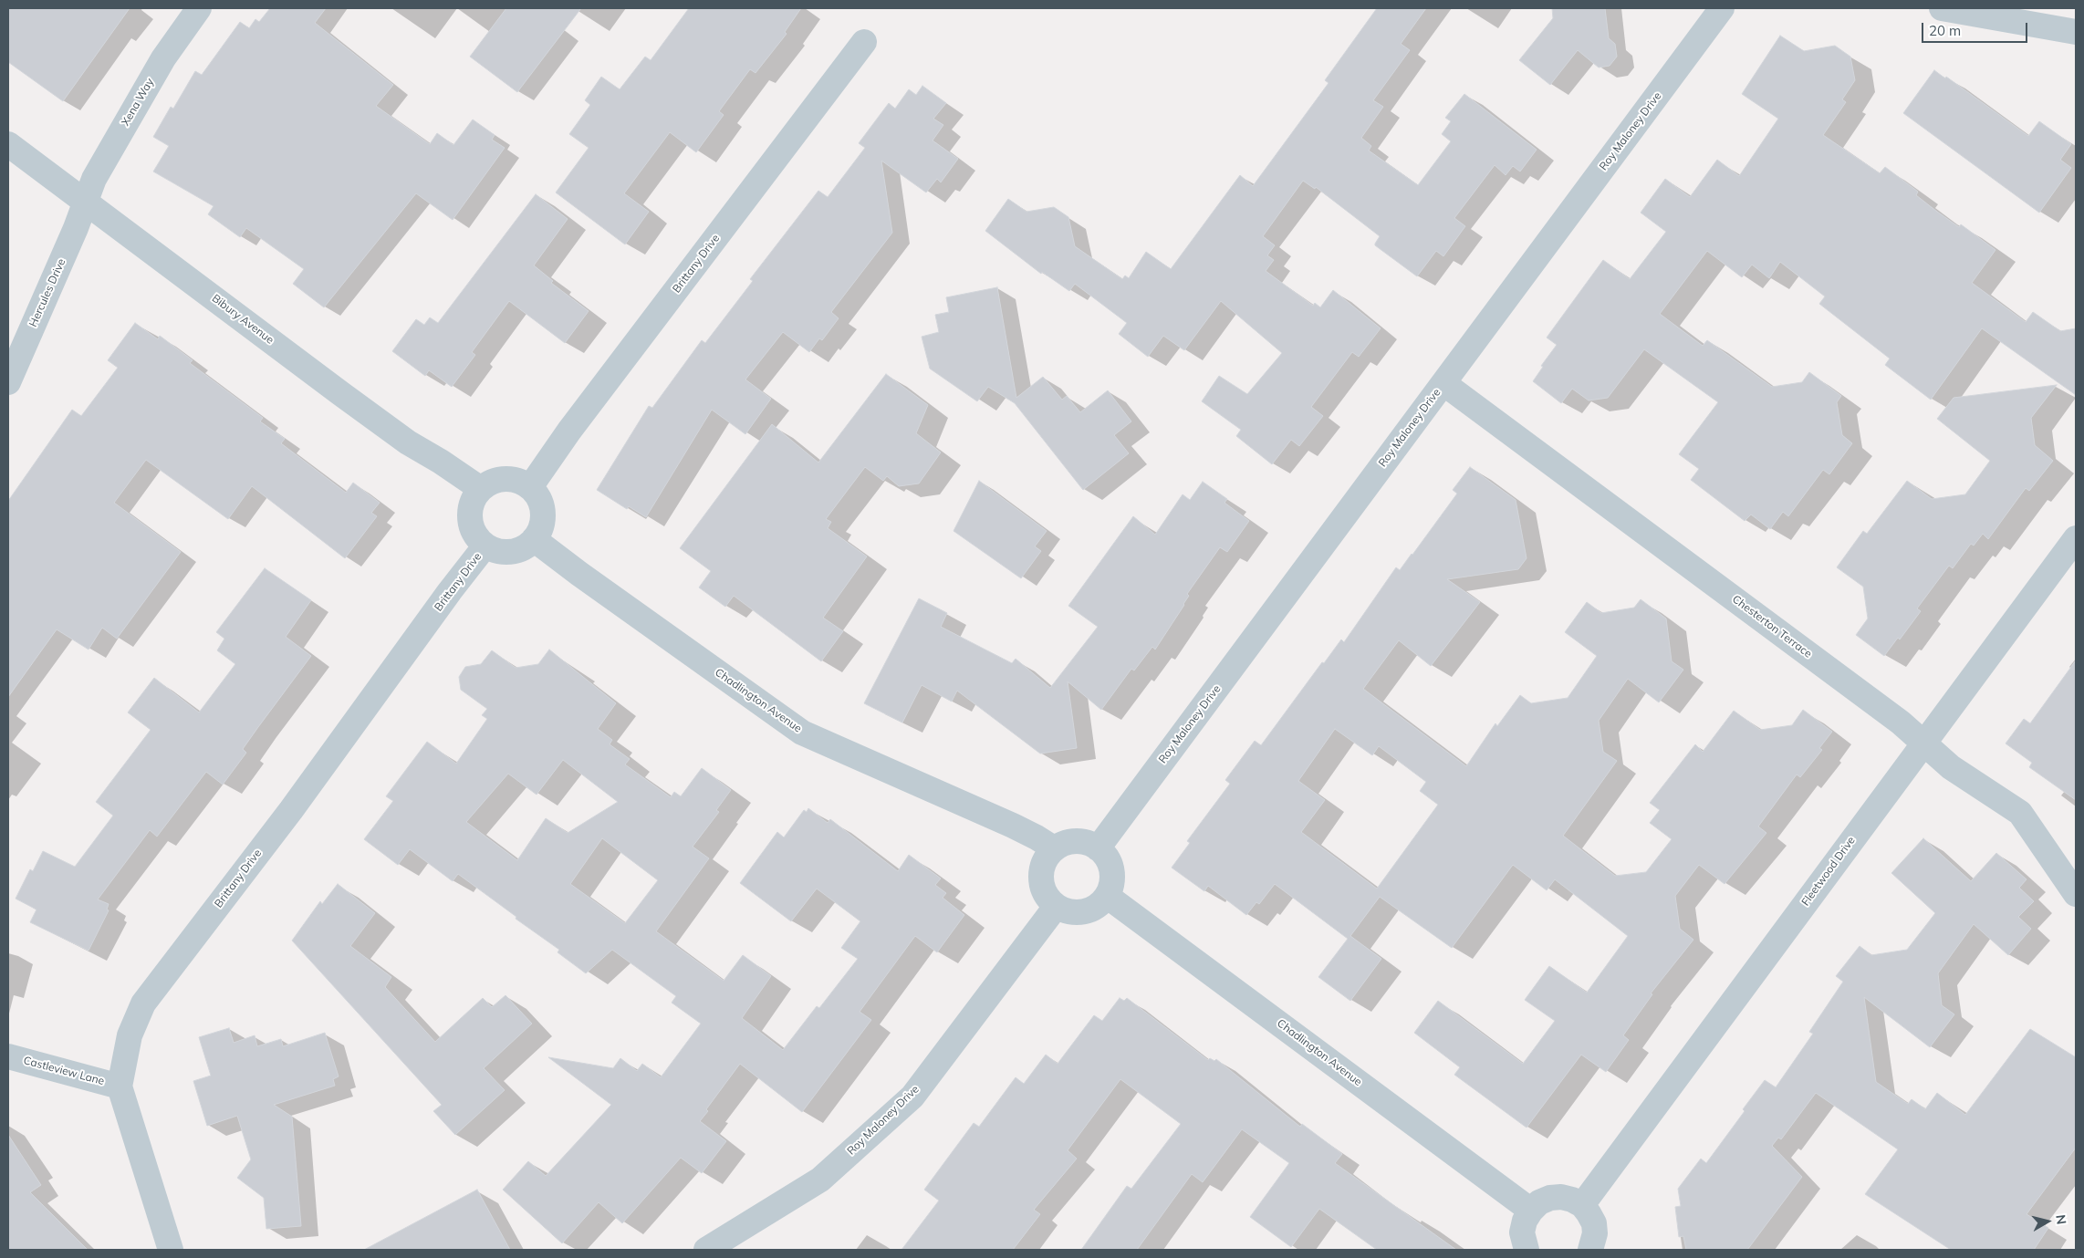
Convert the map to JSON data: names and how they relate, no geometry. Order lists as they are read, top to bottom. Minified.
{"streets":{"street":["Xena Way","Roy Maloney Drive","Brittany Drive","Hercules Drive","Bibury Avenue","Chesterton Terrace","Chadlington Avenue","Fleetwood Drive","Castleview Lane"]},"crossings":[["Xena Way","Hercules Drive"],["Xena Way","Bibury Avenue"],["Roy Maloney Drive","Chesterton Terrace"],["Roy Maloney Drive","Chadlington Avenue"],["Brittany Drive","Bibury Avenue"],["Brittany Drive","Chadlington Avenue"],["Brittany Drive","Castleview Lane"],["Hercules Drive","Bibury Avenue"],["Bibury Avenue","Chadlington Avenue"],["Chesterton Terrace","Fleetwood Drive"]],"scale_bar":"20 m","north":"right"}
